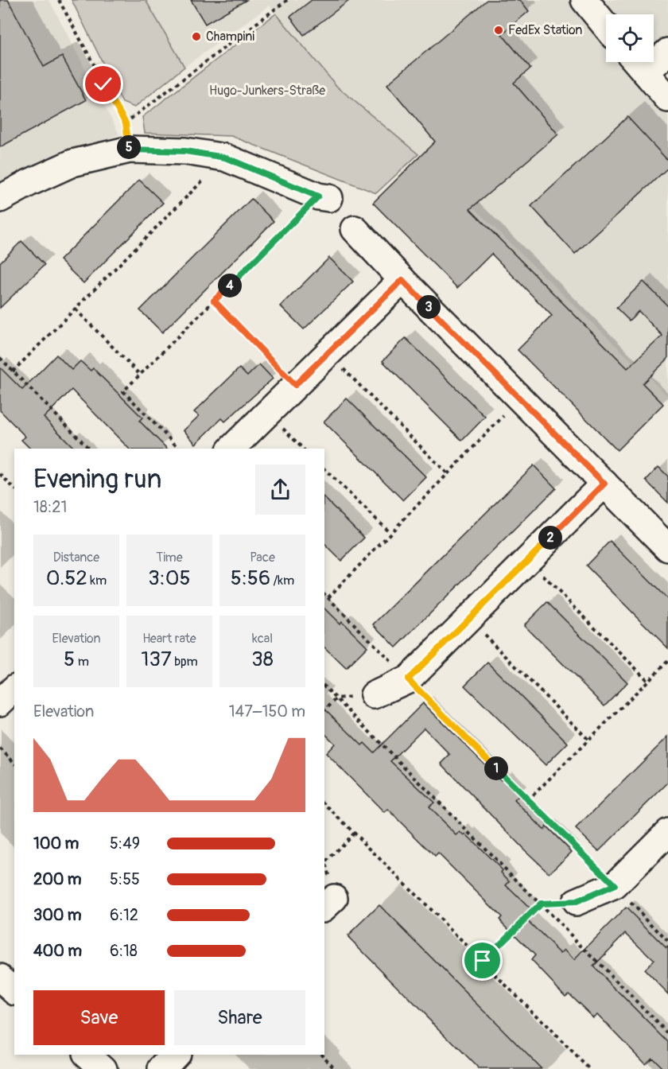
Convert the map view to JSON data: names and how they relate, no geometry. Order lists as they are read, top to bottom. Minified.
{"parks":["Hugo-Junkers-Straße"],"places":["FedEx Station","Champini"],"page":{"pins":["5","4","3","2","1"],"heading":["Evening run","18:21"],"stats":[["Distance","0.52 km"],["Time","3:05"],["Pace","5:56 /km"],["Elevation","5 m"],["Heart rate","137 bpm"],["kcal","38"]],"chart":["Elevation","147–150 m"],"list":[{"name":"100 m","note":"5:49"},{"name":"200 m","note":"5:55"},{"name":"300 m","note":"6:12"},{"name":"400 m","note":"6:18"}],"buttons":["Save","Share"]}}
